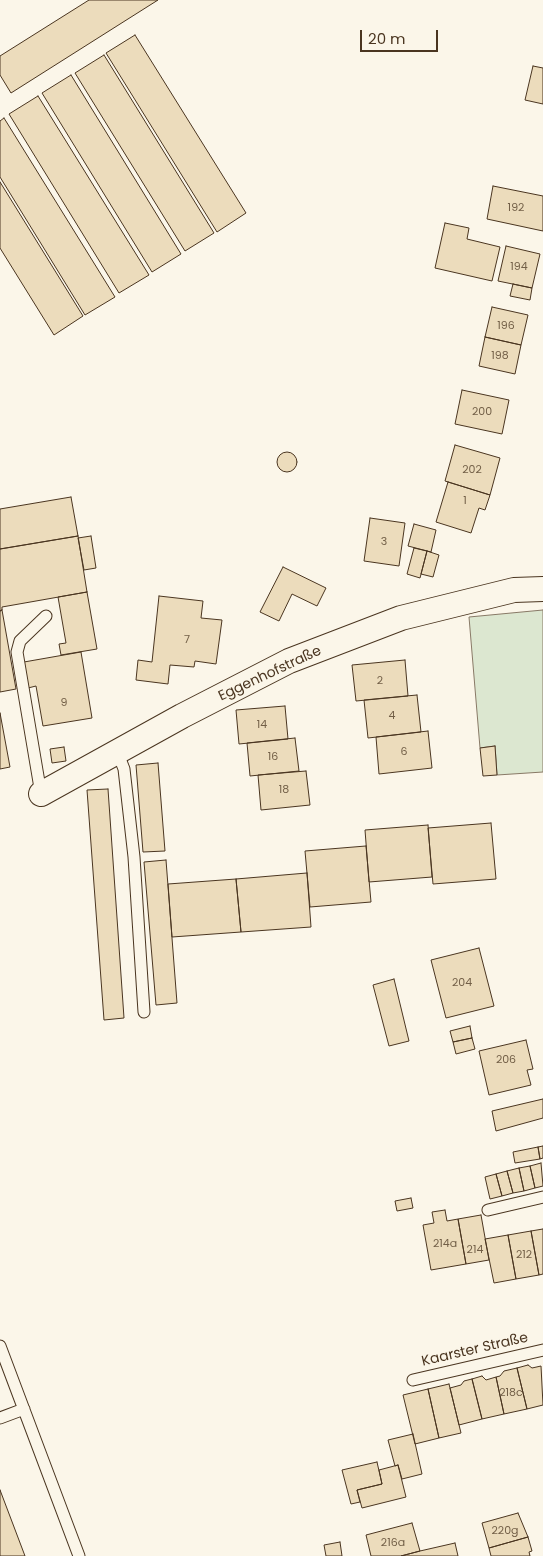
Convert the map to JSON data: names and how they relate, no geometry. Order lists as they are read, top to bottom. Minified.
{"streets":{"street":["Eggenhofstraße"],"lane":["Kaarster Straße"]},"house_numbers":["192","194","196","198","200","202","1","3","7","2","9","4","14","6","16","18","204","206","214a","214","212","218c","220g","216a"],"scale_bar":"20 m"}
